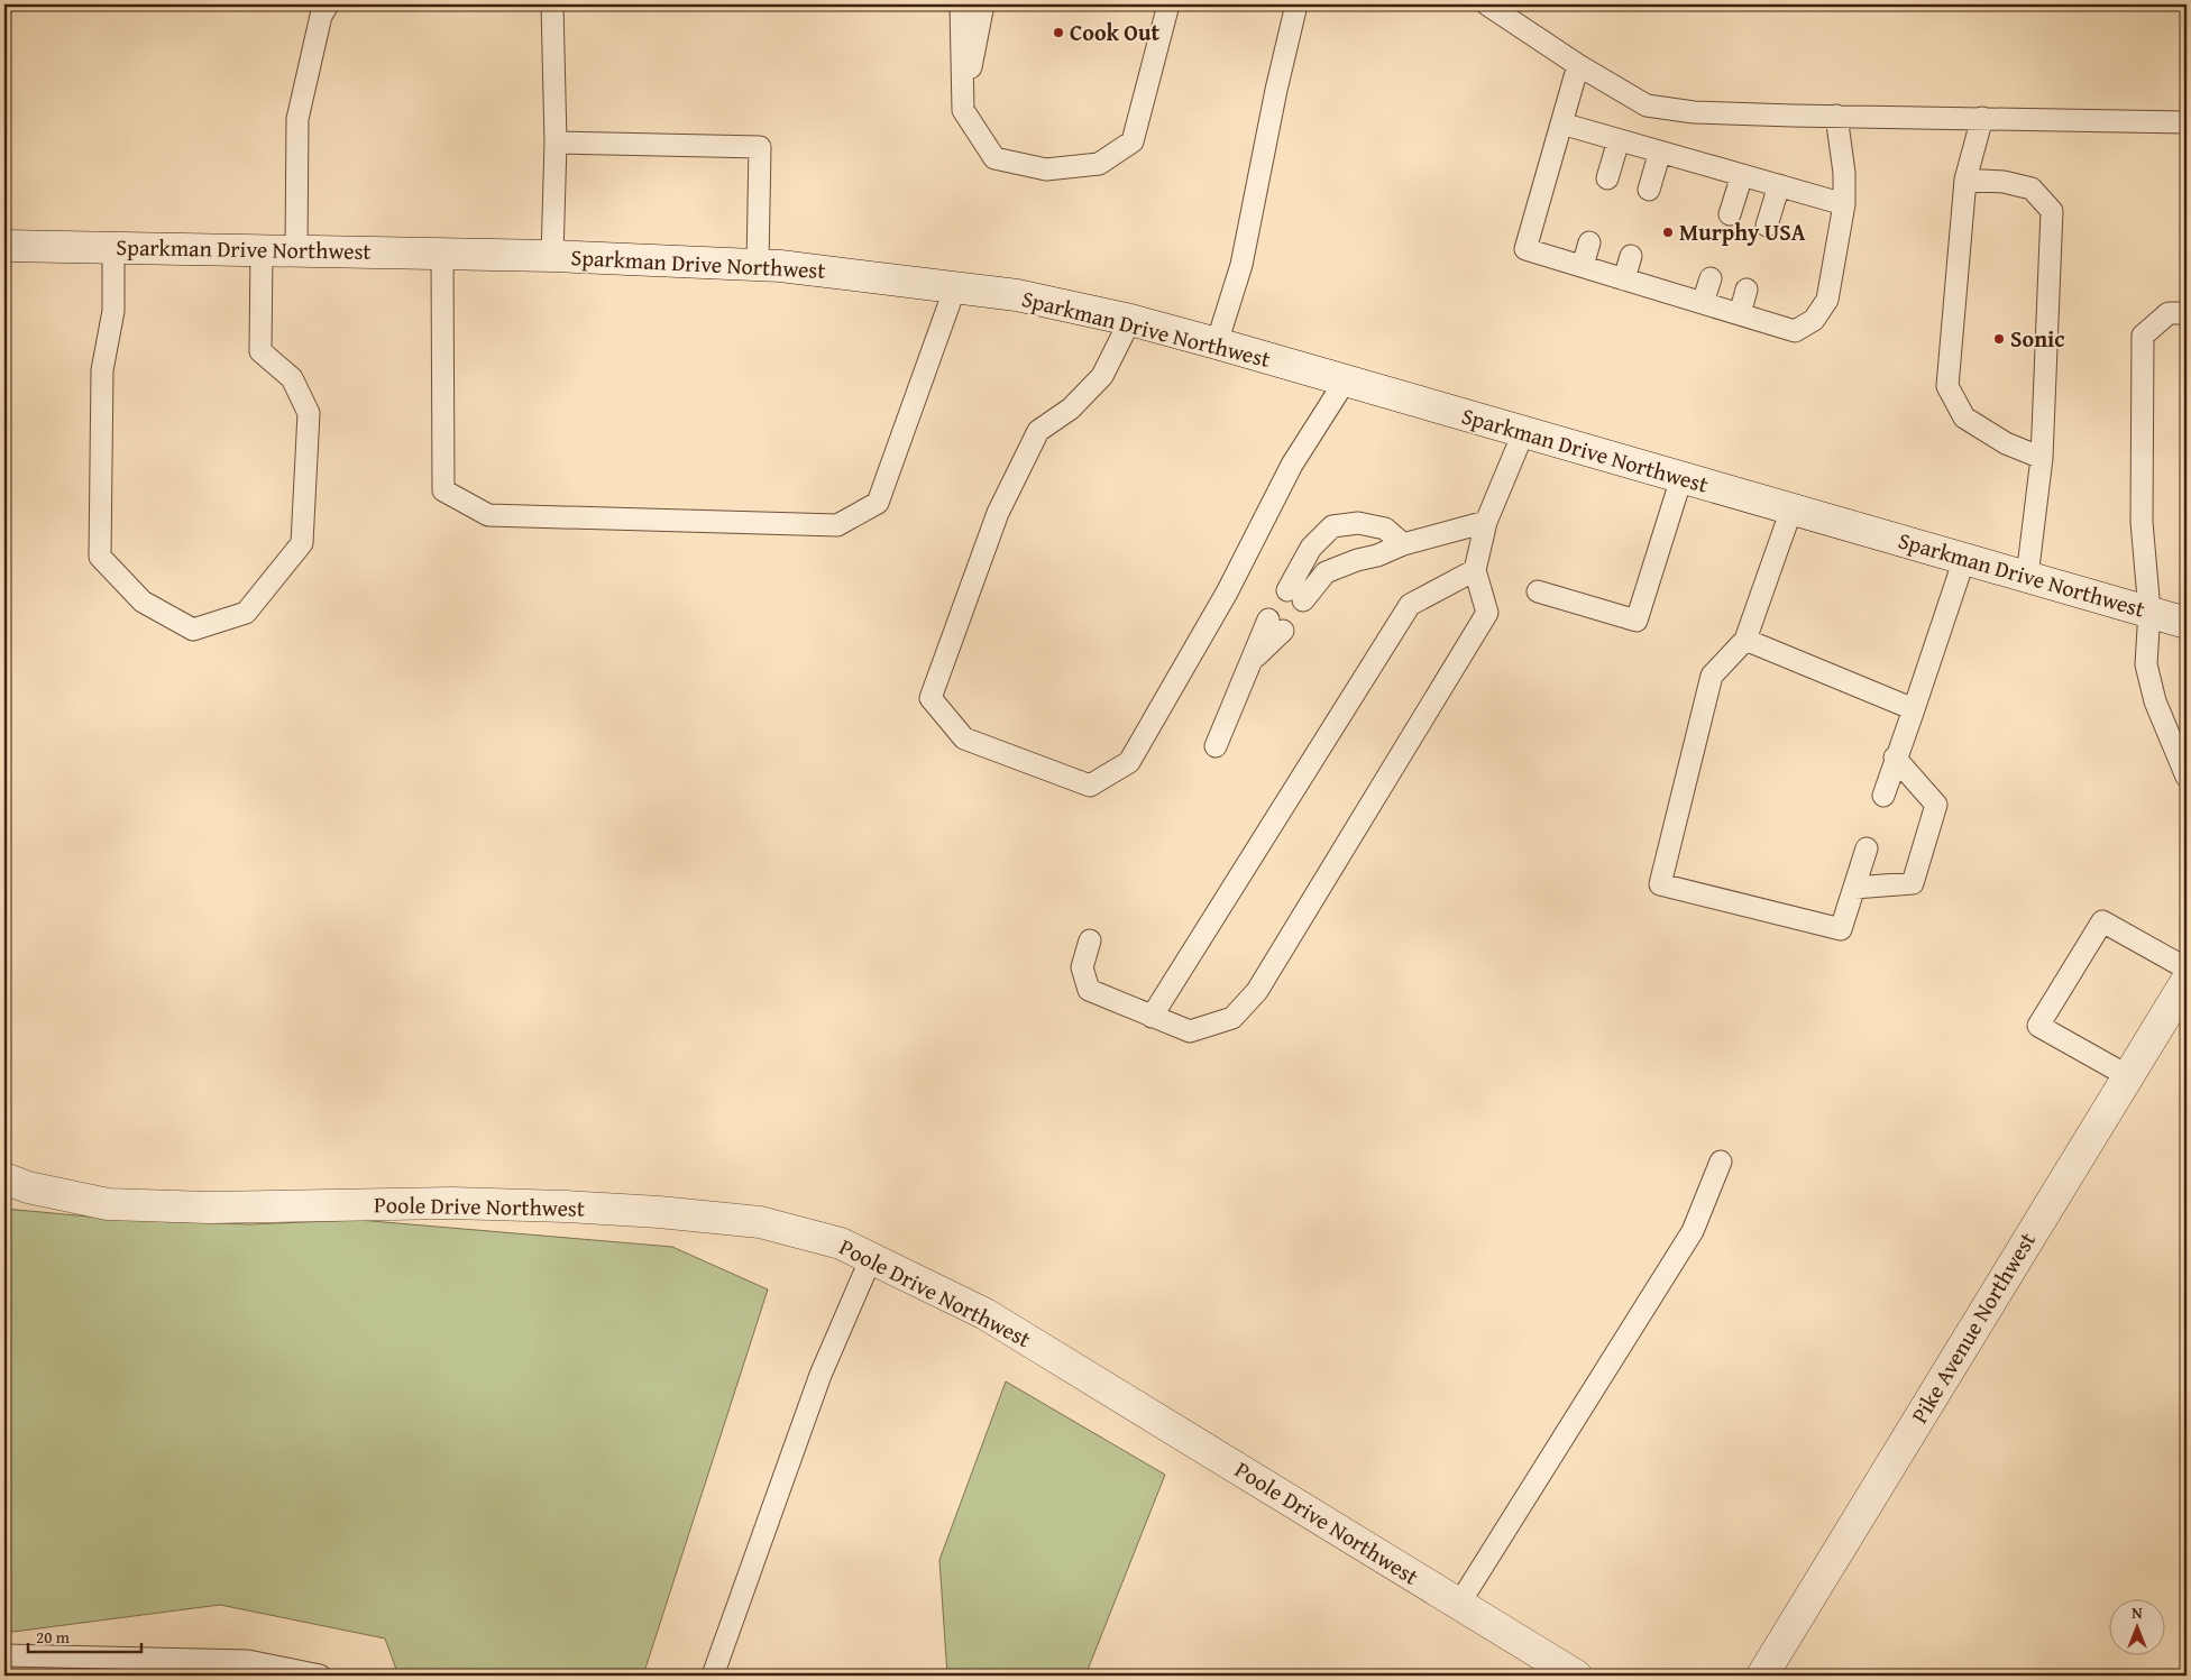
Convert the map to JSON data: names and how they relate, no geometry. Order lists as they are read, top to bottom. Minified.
{"streets":{"street":["Sparkman Drive Northwest","Poole Drive Northwest","Pike Avenue Northwest"]},"places":["Cook Out","Murphy USA","Sonic"],"scale_bar":"20 m","north":"top"}
